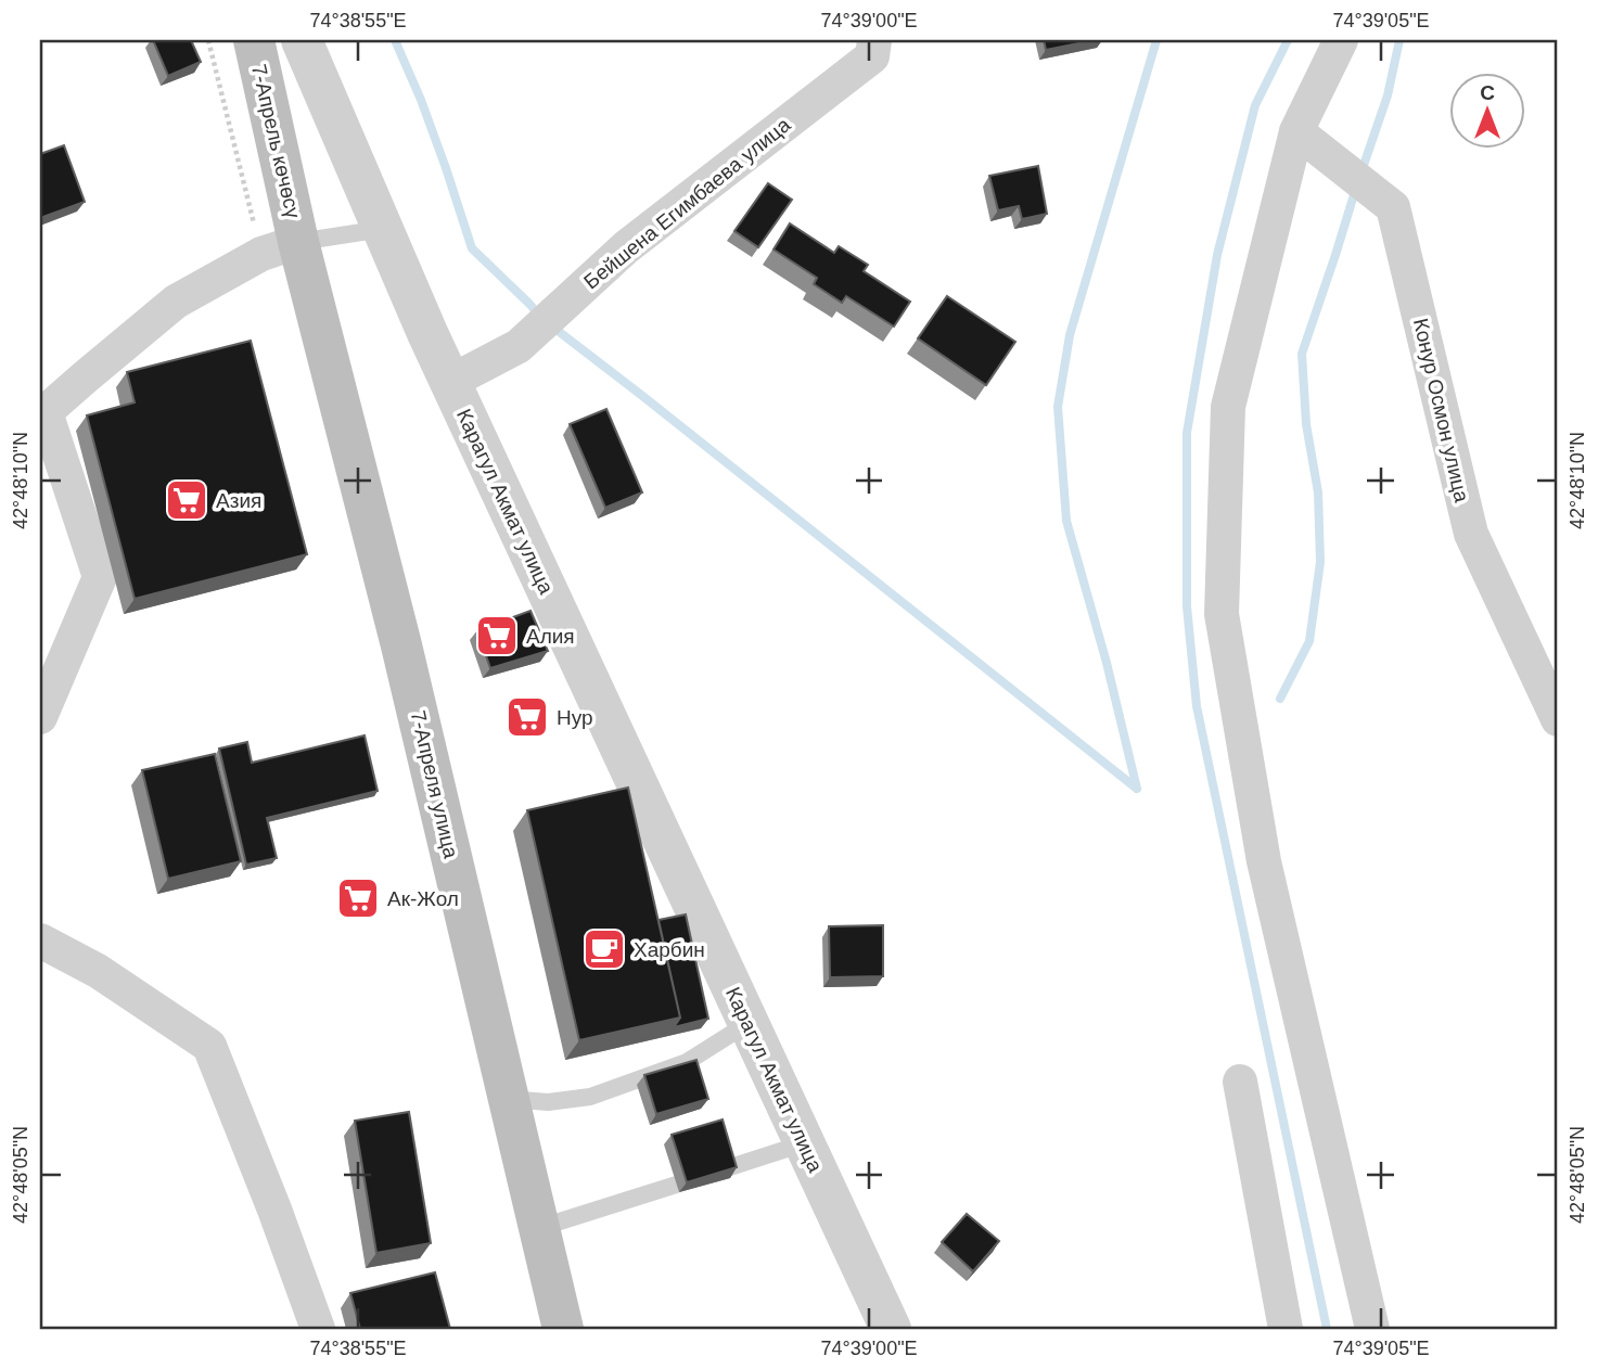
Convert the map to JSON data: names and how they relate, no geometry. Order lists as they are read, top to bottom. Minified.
{"streets":{"main road":["7-Апрель көчөсү","7-Апреля улица"],"street":["Бейшена Егимбаева улица","Конур Осмон улица","Карагул Акмат улица"]},"crossings":[["7-Апрель көчөсү","7-Апреля улица"],["Бейшена Егимбаева улица","Карагул Акмат улица"]],"places":{"supermarket":["Азия","Алия","Нур","Ак-Жол"],"cafe":["Харбин"]},"north":"top","coordinates":["74°38'55\"E","74°39'00\"E","74°39'05\"E","42°48'10\"N","42°48'05\"N"]}
